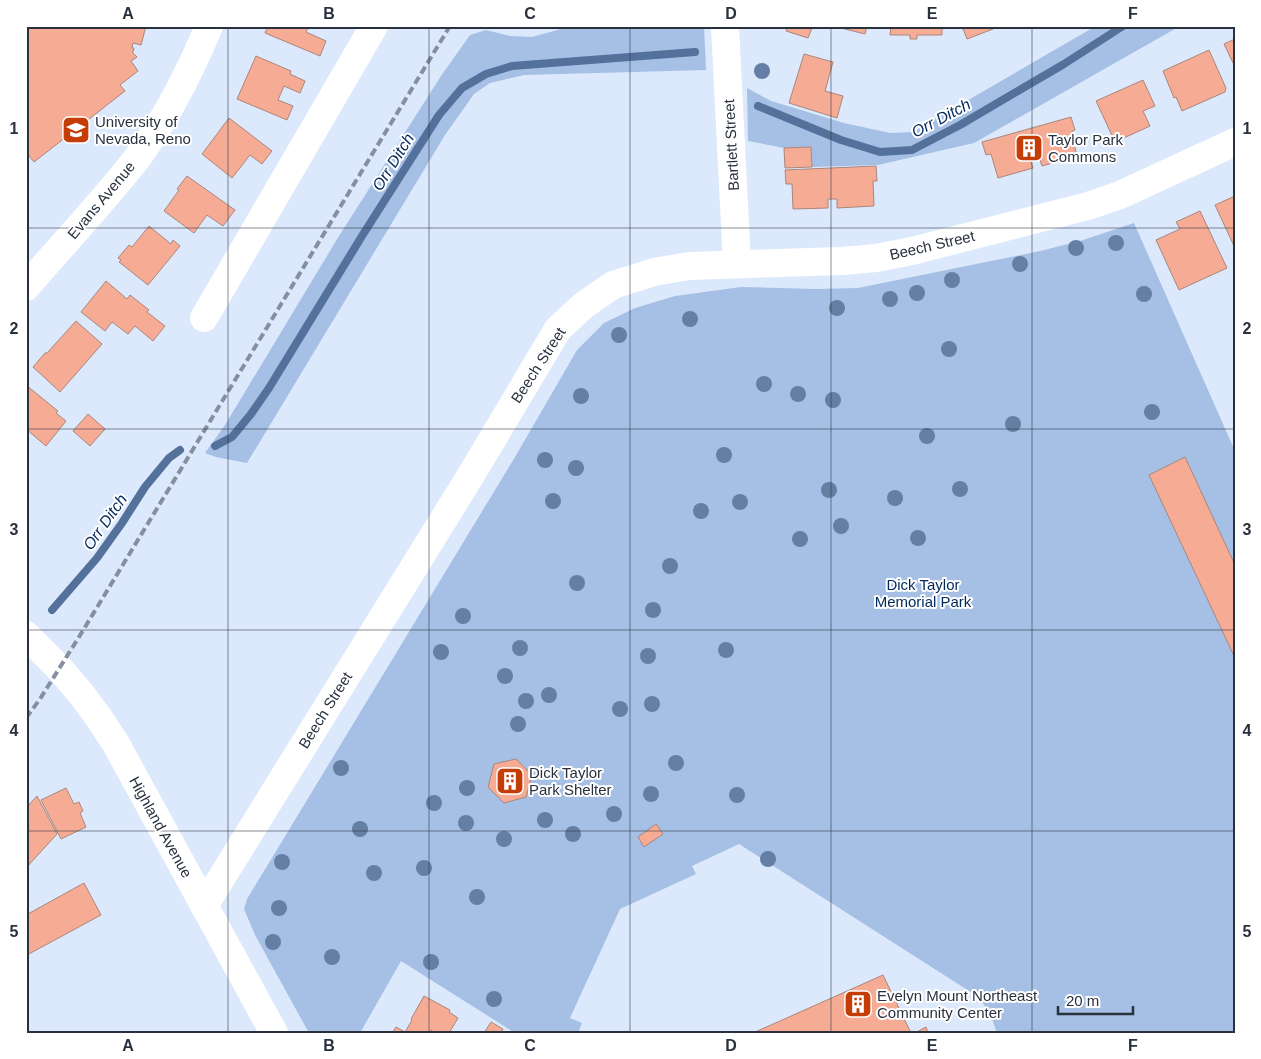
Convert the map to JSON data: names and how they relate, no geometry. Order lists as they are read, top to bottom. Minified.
{"streets":{"street":["Bartlett Street","Evans Avenue","Beech Street","Highland Avenue"]},"crossings":[["Bartlett Street","Beech Street"],["Beech Street","Highland Avenue"]],"water":["Orr Ditch"],"parks":["Dick Taylor Memorial Park"],"places":{"school or university":["University of Nevada, Reno"],"building":["Taylor Park Commons","Dick Taylor Park Shelter","Evelyn Mount Northeast Community Center"]},"scale_bar":"20 m","grid":{"columns":["A","B","C","D","E","F"],"rows":["1","2","3","4","5"]}}
